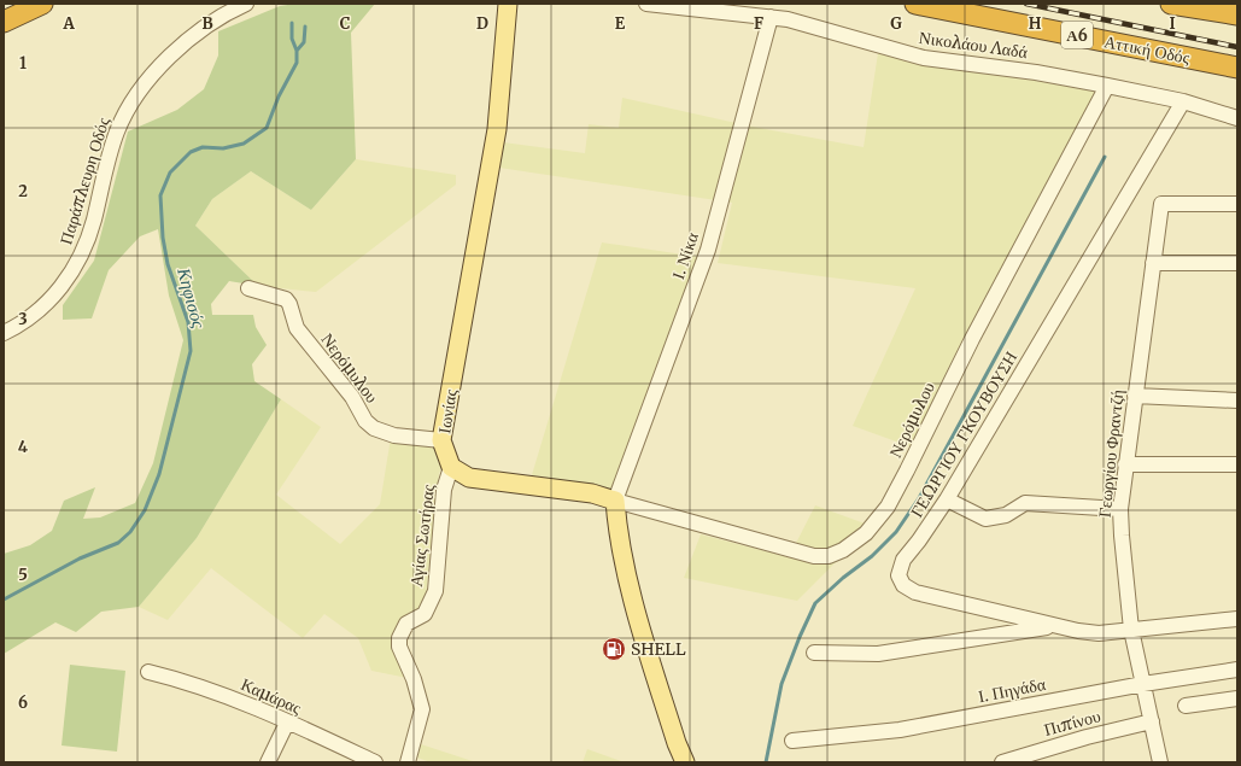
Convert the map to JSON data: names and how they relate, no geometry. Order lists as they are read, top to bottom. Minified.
{"streets":{"highway":["Α6","Αττική Οδός"],"main road":["Ιωνίας"],"street":["Νικολάου Λαδά","Παράπλευρη Οδός","Ι. Νίκα","Νερόμυλου","ΓΕΩΡΓΙΟΥ ΓΚΟΥΒΟΥΣΗ","Γεωργίου Φραντζή","Αγίας Σωτήρας","Ι. Πηγάδα","Καμάρας","Πιπίνου"]},"crossings":[["Νικολάου Λαδά","Ι. Νίκα"],["Νικολάου Λαδά","Νερόμυλου"],["Νικολάου Λαδά","ΓΕΩΡΓΙΟΥ ΓΚΟΥΒΟΥΣΗ"],["Ι. Νίκα","Νερόμυλου"],["Νερόμυλου","Ιωνίας"],["Ιωνίας","Αγίας Σωτήρας"],["ΓΕΩΡΓΙΟΥ ΓΚΟΥΒΟΥΣΗ","Γεωργίου Φραντζή"],["Γεωργίου Φραντζή","Ι. Πηγάδα"],["Γεωργίου Φραντζή","Πιπίνου"]],"water":["Κηφισός"],"places":{"fuel station":["SHELL"]},"grid":{"columns":["A","B","C","D","E","F","G","H","I"],"rows":["1","2","3","4","5","6"]}}
